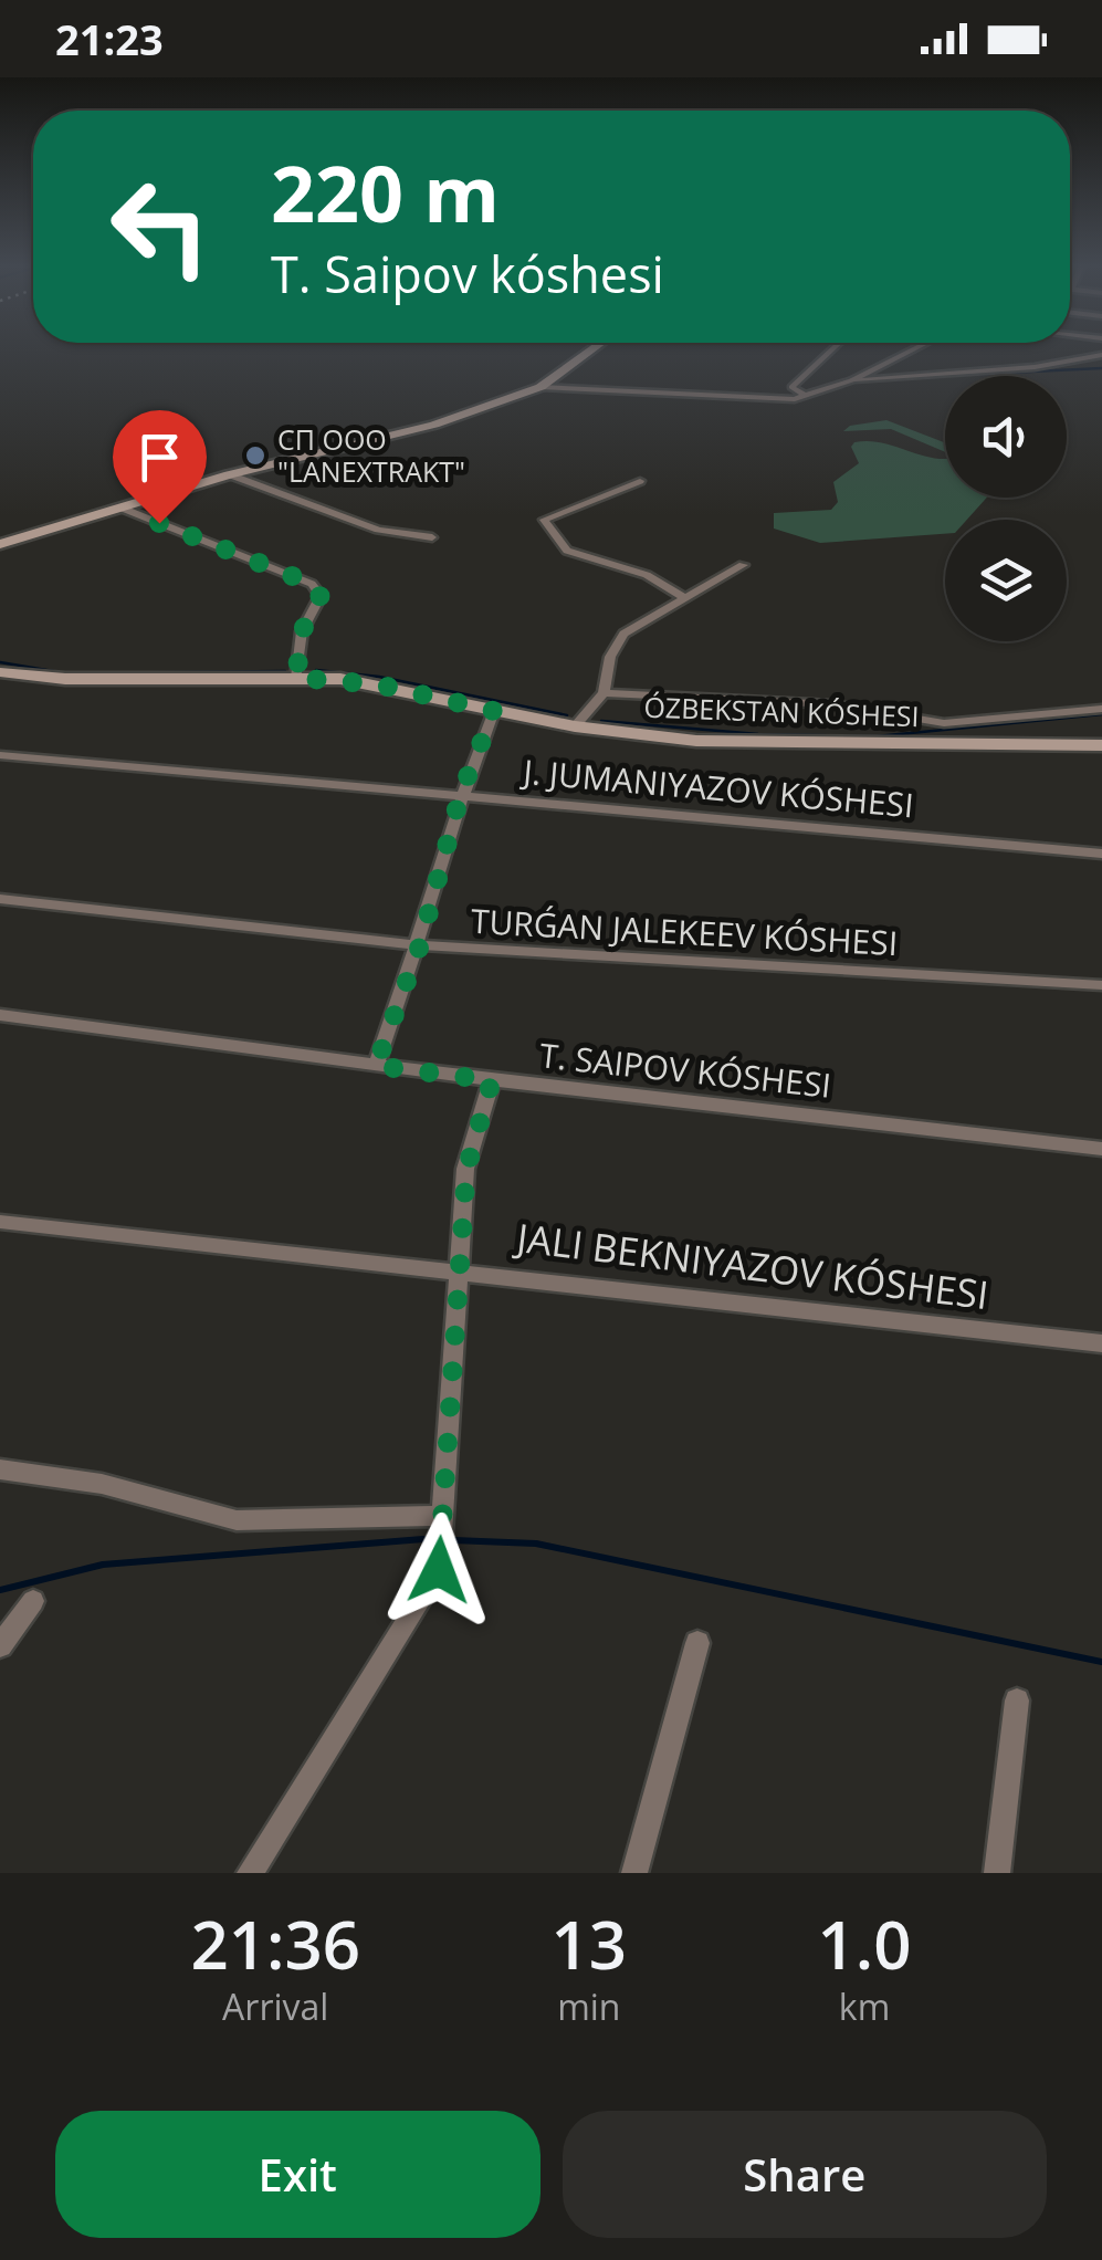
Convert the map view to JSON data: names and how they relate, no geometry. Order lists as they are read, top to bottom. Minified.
{"streets":{"main road":["ÓZBEKSTAN KÓSHESI"],"street":["J. JUMANIYAZOV KÓSHESI","TURǴAN JALEKEEV KÓSHESI","T. SAIPOV KÓSHESI","JALI BEKNIYAZOV KÓSHESI"]},"places":["СП ООО \"LANEXTRAKT\""],"page":{"status":"21:23","turn":["220 m","T. Saipov kóshesi"],"eta":["21:36","Arrival","13","min","1.0","km"],"buttons":["Exit","Share"]}}
